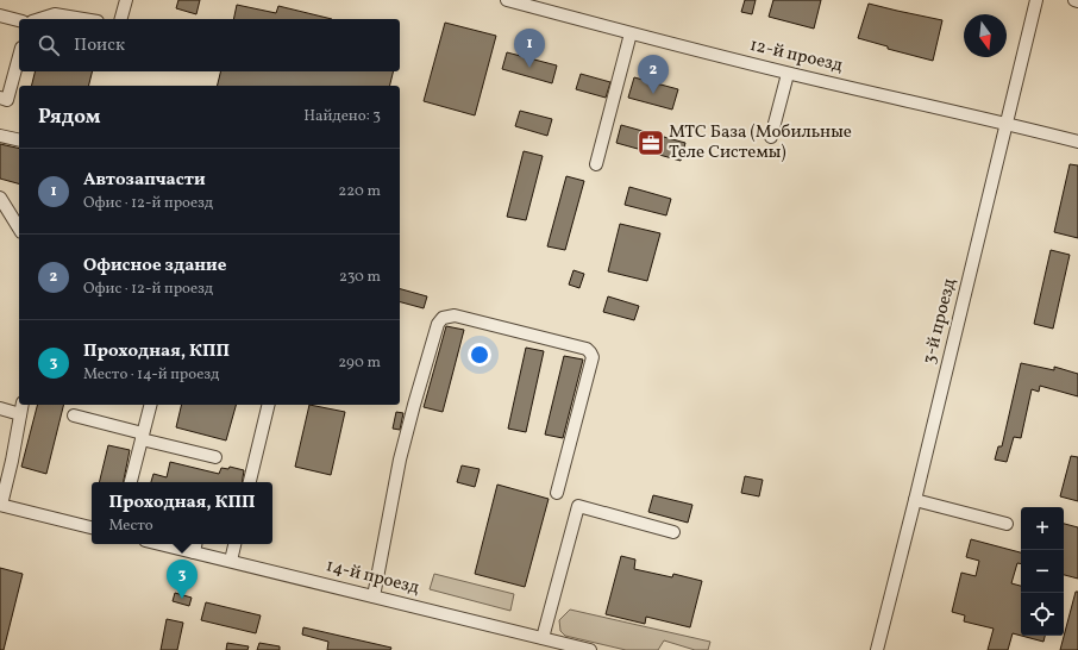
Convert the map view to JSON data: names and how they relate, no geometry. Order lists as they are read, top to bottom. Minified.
{"streets":{"street":["12-й проезд","3-й проезд","14-й проезд"]},"crossings":[["12-й проезд","3-й проезд"]],"places":{"office":["МТС База (Мобильные Теле Системы)"]},"north":"bottom","page":{"search":"Поиск","pins":["1","2","3"],"heading":["Рядом","Найдено: 3"],"list":[{"mark":"1","name":"Автозапчасти","note":"Офис · 12-й проезд","value":"220 m"},{"mark":"2","name":"Офисное здание","note":"Офис · 12-й проезд","value":"230 m"},{"mark":"3","name":"Проходная, КПП","note":"Место · 14-й проезд","value":"290 m"}],"popup":["Проходная, КПП","Место"],"map_buttons":["+","−"]}}
